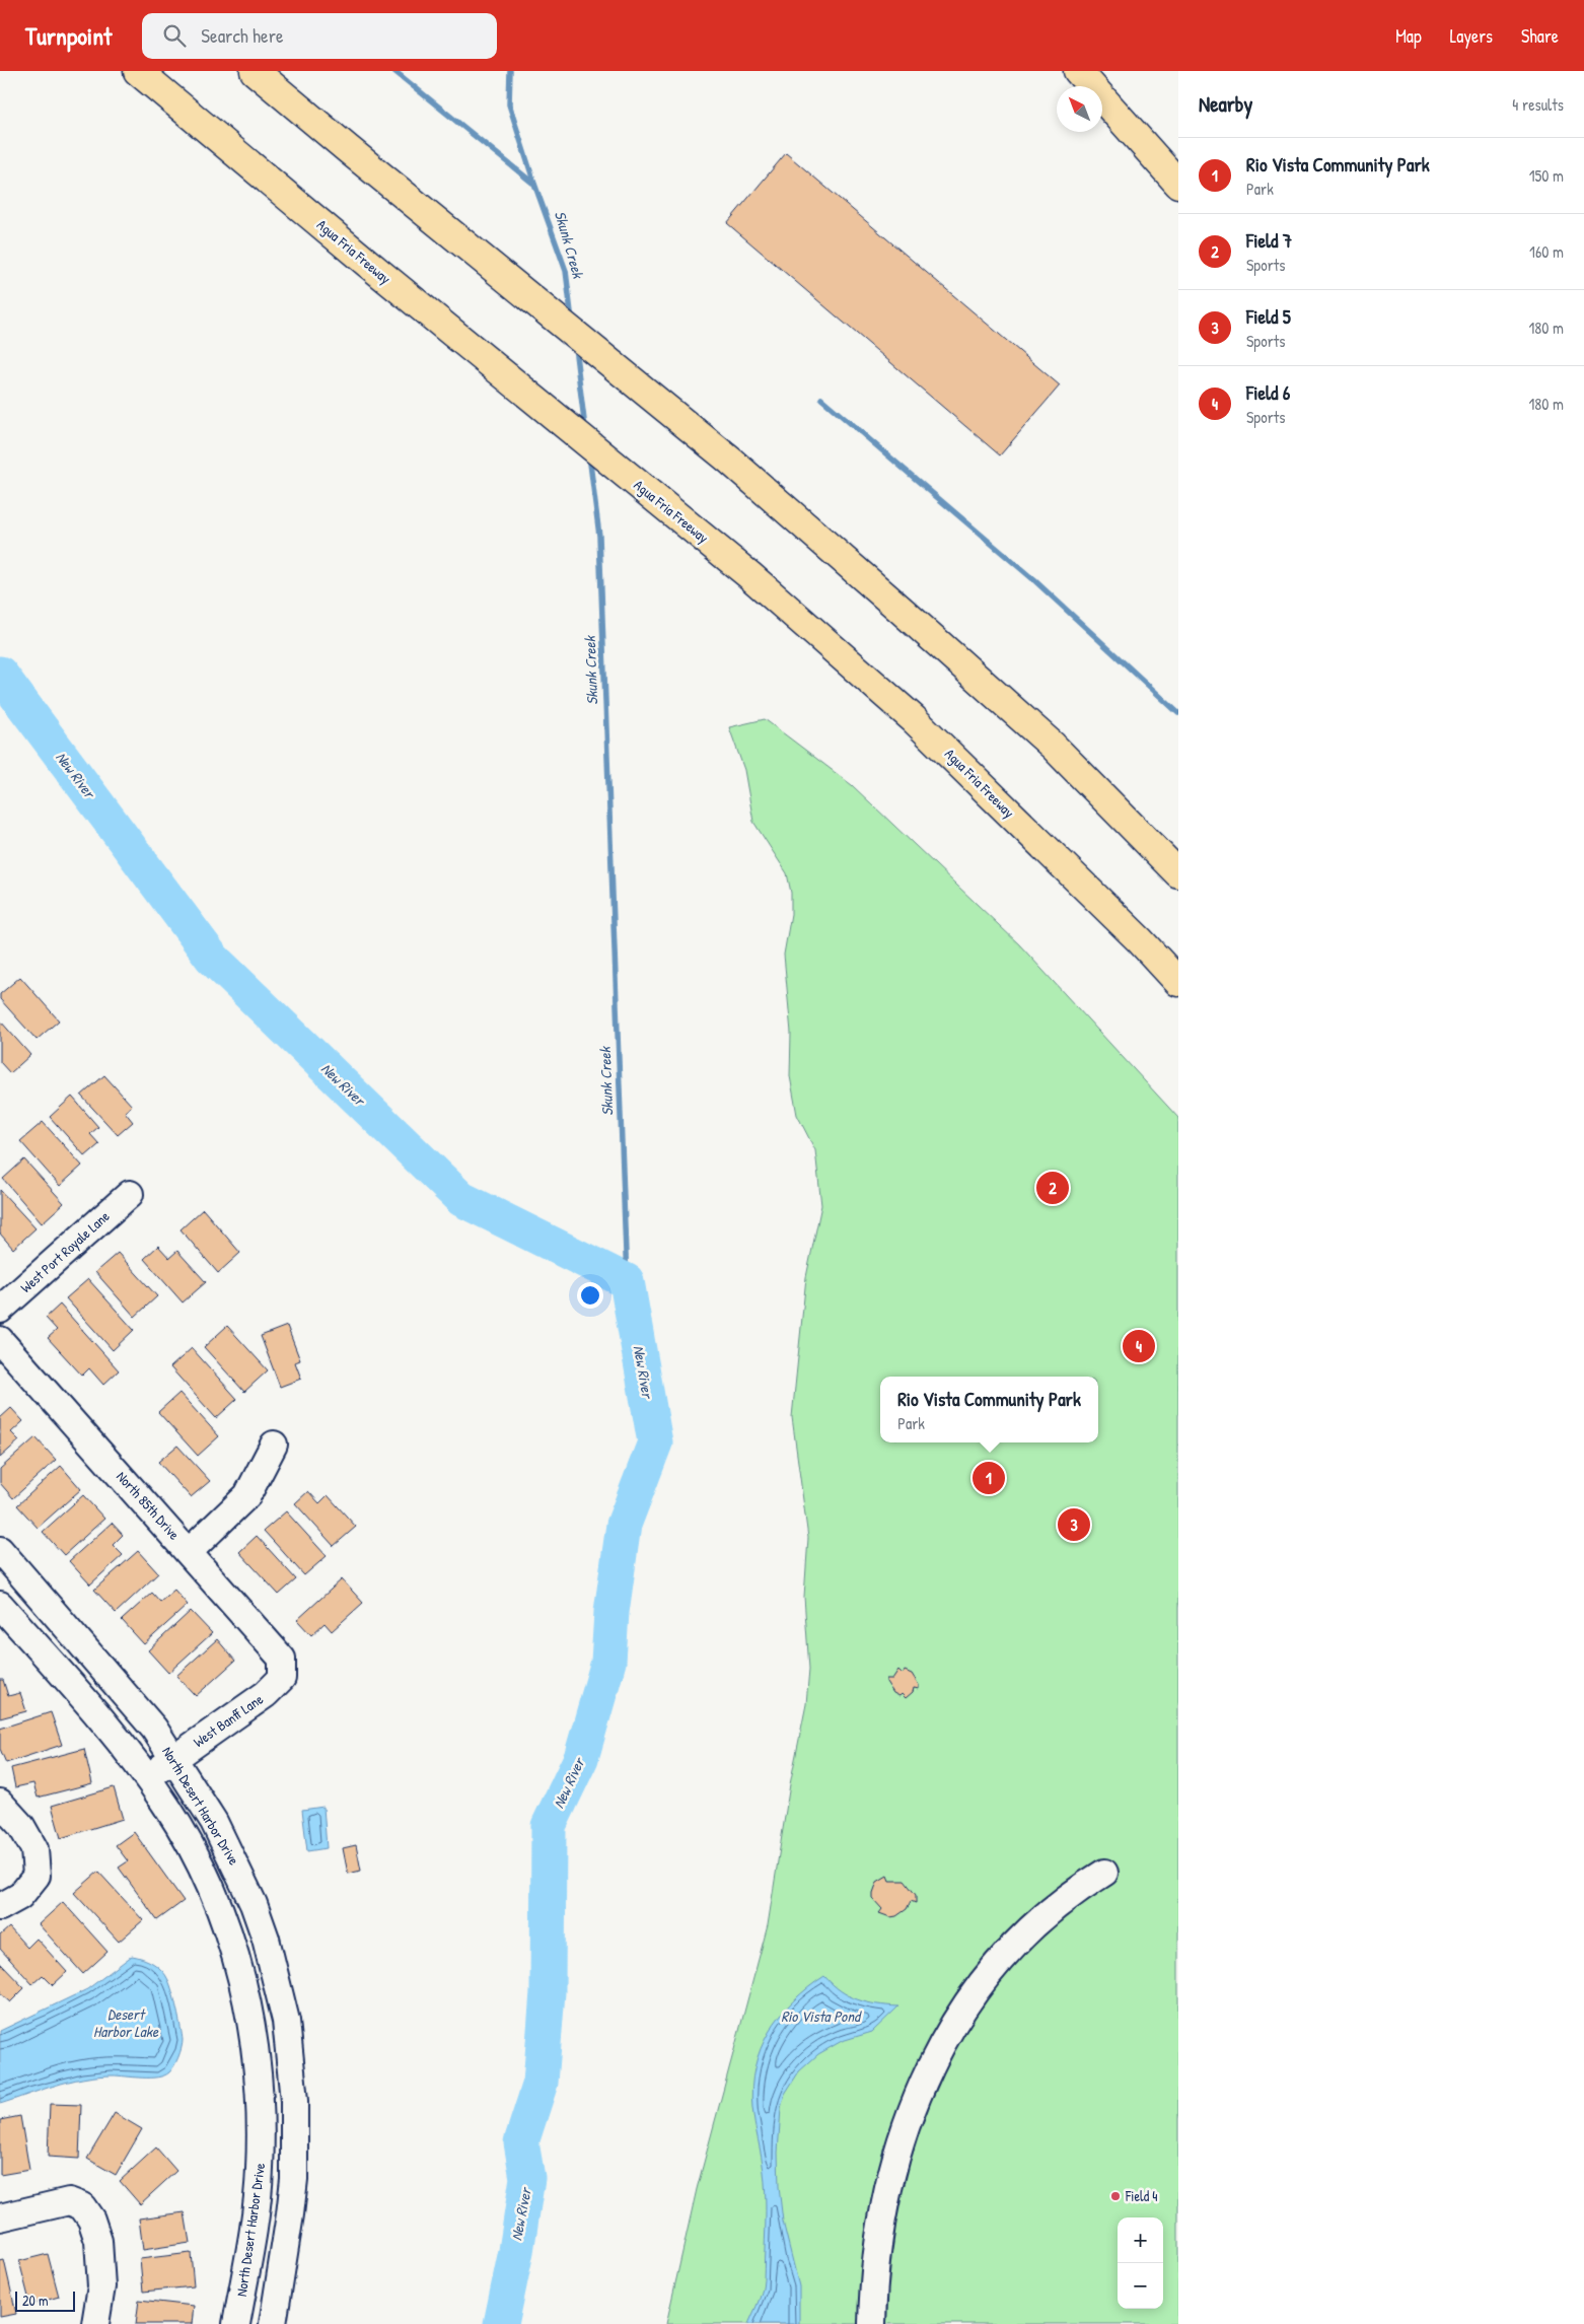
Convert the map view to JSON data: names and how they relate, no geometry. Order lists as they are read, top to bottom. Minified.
{"streets":{"main road":["Agua Fria Freeway"],"street":["West Port Royale Lane","North 85th Drive","West Banff Lane","North Desert Harbor Drive"]},"crossings":[["North 85th Drive","West Banff Lane"],["West Banff Lane","North Desert Harbor Drive"]],"water":["Skunk Creek","New River","Desert Harbor Lake","Rio Vista Pond"],"places":["Field 4"],"scale_bar":"20 m","north":"top left","page":{"header":"Turnpoint","search":"Search here","nav":["Map","Layers","Share"],"heading":["Nearby","4 results"],"list":[{"mark":"1","name":"Rio Vista Community Park","note":"Park","value":"150 m"},{"mark":"2","name":"Field 7","note":"Sports","value":"160 m"},{"mark":"3","name":"Field 5","note":"Sports","value":"180 m"},{"mark":"4","name":"Field 6","note":"Sports","value":"180 m"}],"pins":["2","4","1","3"],"popup":["Rio Vista Community Park","Park"],"map_buttons":["+","−"],"scale":"20 m"}}
